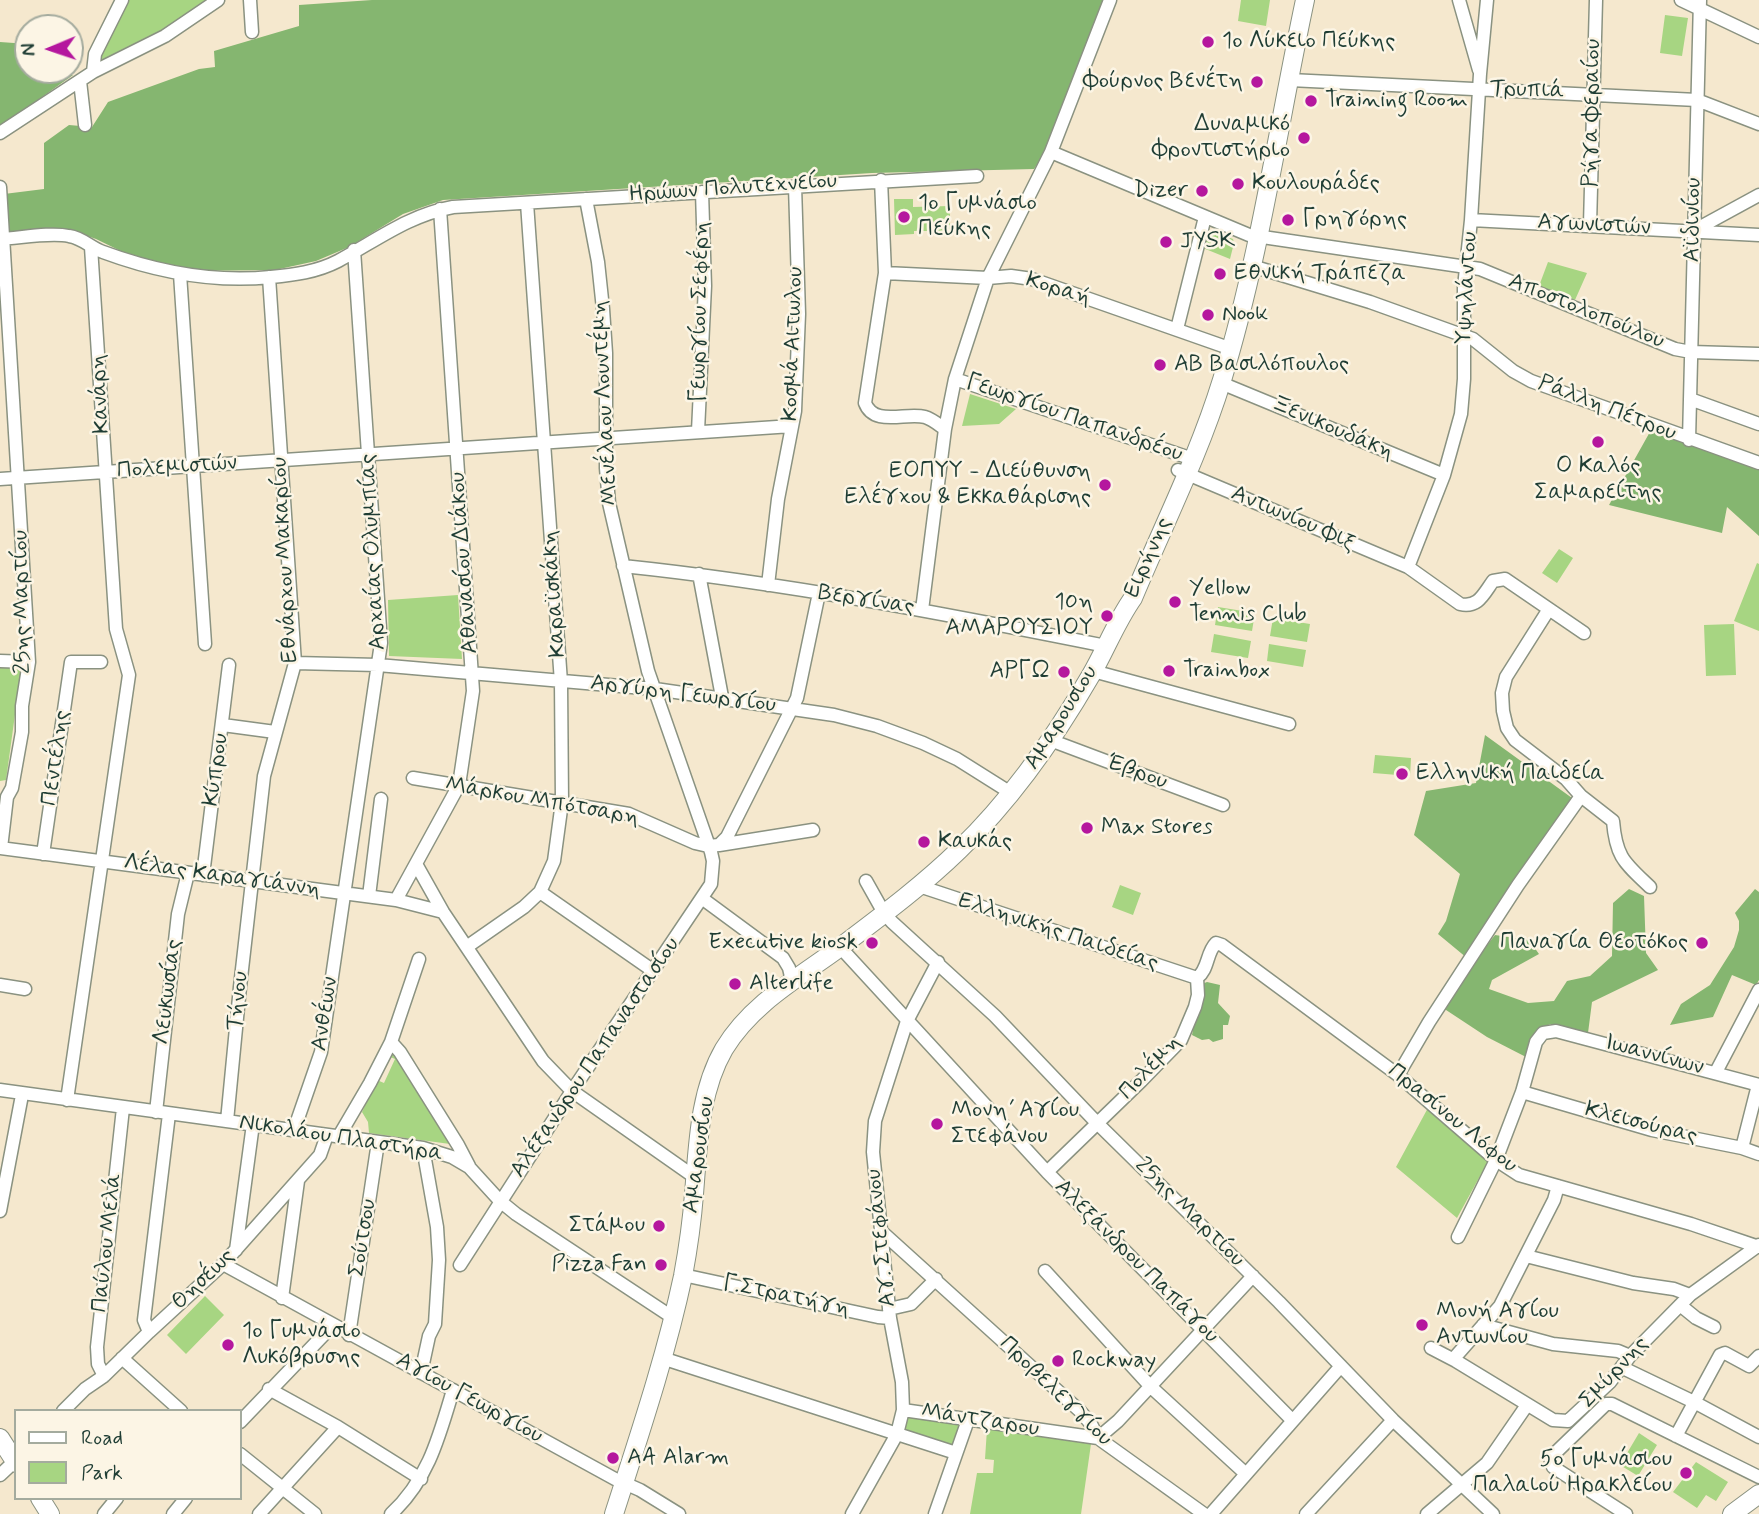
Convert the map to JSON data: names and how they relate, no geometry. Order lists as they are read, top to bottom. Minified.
{"streets":{"main road":["Ειρήνης","Αμαρουσίου"],"street":["Τρυπιά","Ρήγα Φεραίου","Ηρώων Πολυτεχνείου","Αϊδινίου","Αγωνιστών","Υψηλάντου","Κοραή","Γεωργίου Σεφέρη","Αποστολοπούλου","Κοσμά Αιτωλου","Κανάρη","Μενέλαου Λουντέμη","Ράλλη Πέτρου","Γεωργίου Παπανδρέου","Ξενικουδάκη","Πολεμιστών","Αντωνίου Φιξ","Αρχαίας Ολυμπίας","Εθνάρχου Μακαρίου","Αθανασίου Διάκου","Καραϊσκάκη","Βεργίνας","25ης Μαρτίου","Αργύρη Γεωργίου","Πεντέλης","Κύπρου","Έβρου","Μάρκου Μπότσαρη","Λέλας Καραγιάννη","Ελληνικής Παιδείας","Λευκωσίας","Τήνου","Ανθέων","Ιωαννίνων","Αλέξανδρου Παπαναστασίου","Πολέμη","Πρασίνου Λόφου","Κλεισούρας","Νικολάου Πλαστήρα","Σούτσου","Αγ. Στεφάνου","Παύλου Μελά","Αλεξάνδρου Παπάγου","Θησέως","Γ.Στρατήγη","Σμύρνης","Προβελεγγίου","Αγίου Γεωργίου","Μάντζαρου"]},"crossings":[["Τρυπιά","Ρήγα Φεραίου"],["Τρυπιά","Αϊδινίου"],["Τρυπιά","Υψηλάντου"],["Τρυπιά","Ειρήνης"],["Ρήγα Φεραίου","Αγωνιστών"],["Ηρώων Πολυτεχνείου","Γεωργίου Σεφέρη"],["Ηρώων Πολυτεχνείου","Κοσμά Αιτωλου"],["Ηρώων Πολυτεχνείου","Κανάρη"],["Ηρώων Πολυτεχνείου","Μενέλαου Λουντέμη"],["Ηρώων Πολυτεχνείου","Αρχαίας Ολυμπίας"],["Ηρώων Πολυτεχνείου","Εθνάρχου Μακαρίου"],["Ηρώων Πολυτεχνείου","Αθανασίου Διάκου"],["Ηρώων Πολυτεχνείου","Καραϊσκάκη"],["Ηρώων Πολυτεχνείου","25ης Μαρτίου"],["Αϊδινίου","Αγωνιστών"],["Αϊδινίου","Αποστολοπούλου"],["Αϊδινίου","Ράλλη Πέτρου"],["Αγωνιστών","Υψηλάντου"],["Υψηλάντου","Αποστολοπούλου"],["Υψηλάντου","Ράλλη Πέτρου"],["Υψηλάντου","Ξενικουδάκη"],["Υψηλάντου","Αντωνίου Φιξ"],["Κοραή","Ειρήνης"],["Γεωργίου Σεφέρη","Πολεμιστών"],["Αποστολοπούλου","Ειρήνης"],["Κοσμά Αιτωλου","Πολεμιστών"],["Κοσμά Αιτωλου","Βεργίνας"],["Κανάρη","Πολεμιστών"],["Κανάρη","Λέλας Καραγιάννη"],["Μενέλαου Λουντέμη","Πολεμιστών"],["Μενέλαου Λουντέμη","Βεργίνας"],["Μενέλαου Λουντέμη","Αργύρη Γεωργίου"],["Μενέλαου Λουντέμη","Μάρκου Μπότσαρη"],["Μενέλαου Λουντέμη","Αλέξανδρου Παπαναστασίου"],["Ράλλη Πέτρου","Ειρήνης"],["Γεωργίου Παπανδρέου","Αντωνίου Φιξ"],["Γεωργίου Παπανδρέου","Ειρήνης"],["Ξενικουδάκη","Ειρήνης"],["Πολεμιστών","Αρχαίας Ολυμπίας"],["Πολεμιστών","Εθνάρχου Μακαρίου"],["Πολεμιστών","Αθανασίου Διάκου"],["Πολεμιστών","Καραϊσκάκη"],["Πολεμιστών","25ης Μαρτίου"],["Αντωνίου Φιξ","Ειρήνης"],["Αρχαίας Ολυμπίας","Αργύρη Γεωργίου"],["Αρχαίας Ολυμπίας","Λέλας Καραγιάννη"],["Αρχαίας Ολυμπίας","Ανθέων"],["Ειρήνης","Αμαρουσίου"],["Εθνάρχου Μακαρίου","Αργύρη Γεωργίου"],["Εθνάρχου Μακαρίου","Λέλας Καραγιάννη"],["Εθνάρχου Μακαρίου","Τήνου"],["Αθανασίου Διάκου","Αργύρη Γεωργίου"],["Αθανασίου Διάκου","Μάρκου Μπότσαρη"],["Αθανασίου Διάκου","Λέλας Καραγιάννη"],["Καραϊσκάκη","Αργύρη Γεωργίου"],["Καραϊσκάκη","Μάρκου Μπότσαρη"],["Βεργίνας","Αμαρουσίου"],["25ης Μαρτίου","Αμαρουσίου"],["25ης Μαρτίου","Λέλας Καραγιάννη"],["25ης Μαρτίου","Πολέμη"],["25ης Μαρτίου","Αγ. Στεφάνου"],["Αργύρη Γεωργίου","Αμαρουσίου"],["Αμαρουσίου","Έβρου"],["Αμαρουσίου","Ελληνικής Παιδείας"],["Αμαρουσίου","Νικολάου Πλαστήρα"],["Αμαρουσίου","Αλεξάνδρου Παπάγου"],["Αμαρουσίου","Γ.Στρατήγη"],["Αμαρουσίου","Αγίου Γεωργίου"],["Πεντέλης","Λέλας Καραγιάννη"],["Κύπρου","Λέλας Καραγιάννη"],["Μάρκου Μπότσαρη","Αλέξανδρου Παπαναστασίου"],["Λέλας Καραγιάννη","Λευκωσίας"],["Λέλας Καραγιάννη","Τήνου"],["Λέλας Καραγιάννη","Ανθέων"],["Ελληνικής Παιδείας","Πολέμη"],["Λευκωσίας","Νικολάου Πλαστήρα"],["Λευκωσίας","Θησέως"],["Τήνου","Νικολάου Πλαστήρα"],["Ανθέων","Νικολάου Πλαστήρα"],["Ιωαννίνων","Κλεισούρας"],["Αλέξανδρου Παπαναστασίου","Νικολάου Πλαστήρα"],["Πολέμη","Πρασίνου Λόφου"],["Πολέμη","Αλεξάνδρου Παπάγου"],["Πρασίνου Λόφου","Σμύρνης"],["Νικολάου Πλαστήρα","Σούτσου"],["Νικολάου Πλαστήρα","Παύλου Μελά"],["Νικολάου Πλαστήρα","Θησέως"],["Σούτσου","Αγίου Γεωργίου"],["Αγ. Στεφάνου","Αλεξάνδρου Παπάγου"],["Αγ. Στεφάνου","Γ.Στρατήγη"],["Αγ. Στεφάνου","Προβελεγγίου"],["Αγ. Στεφάνου","Μάντζαρου"],["Παύλου Μελά","Θησέως"],["Θησέως","Αγίου Γεωργίου"],["Προβελεγγίου","Μάντζαρου"]],"places":["1ο Λύκειο Πεύκης","Φούρνος Βενέτη","Training Room","Δυναμικό Φροντιστήριο","Κουλουράδες","Dizer","1ο Γυμνάσιο Πεύκης","Γρηγόρης","JYSK","Εθνική Τράπεζα","Nook","ΑΒ Βασιλόπουλος","Ο Καλός Σαμαρείτης","ΕΟΠΥΥ - Διεύθυνση Ελέγχου & Εκκαθάρισης","Yellow Tennis Club","10η ΑΜΑΡΟΥΣΙΟΥ","Trainbox","ΑΡΓΩ","Ελληνική Παιδεία","Max Stores","Καυκάς","Executive kiosk","Παναγία Θεοτόκος","Alterlife","Μονη΄Αγίου Στεφάνου","Στάμου","Pizza Fan","Μονή Αγίου Αντωνίου","1ο Γυμνάσιο Λυκόβρυσης","Rockway","AA Alarm","5ο Γυμνάσιου Παλαιού Ηρακλείου"],"legend":["Road","Park"],"north":"left"}
